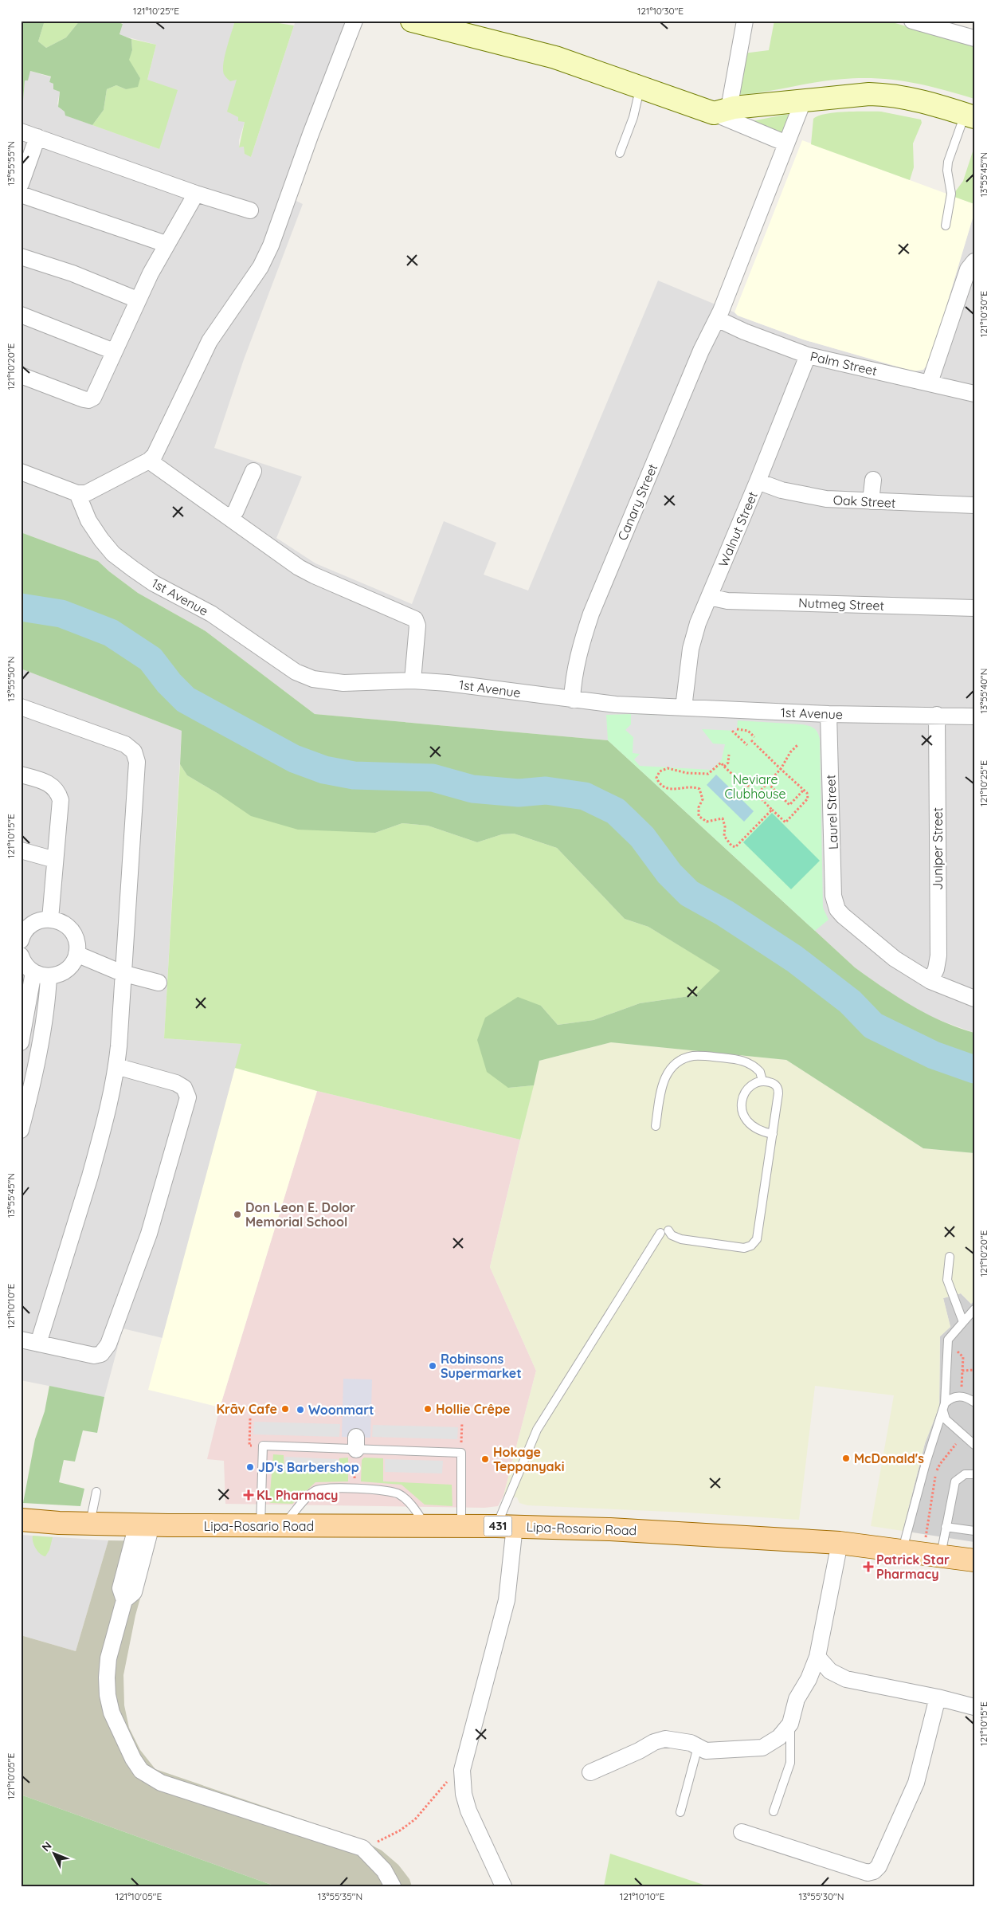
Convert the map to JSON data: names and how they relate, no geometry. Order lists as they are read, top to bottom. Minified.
{"streets":{"main road":["Lipa-Rosario Road","431"],"street":["Palm Street","Oak Street","Canary Street","Walnut Street","1st Avenue","Nutmeg Street","Laurel Street","Juniper Street"]},"crossings":[["Palm Street","Canary Street"],["Palm Street","Walnut Street"],["Oak Street","Walnut Street"],["Canary Street","1st Avenue"],["Walnut Street","1st Avenue"],["Walnut Street","Nutmeg Street"],["1st Avenue","Laurel Street"],["1st Avenue","Juniper Street"],["Laurel Street","Juniper Street"]],"parks":["Neviare Clubhouse"],"places":{"other":["Don Leon E. Dolor Memorial School","Robinsons Supermarket","Krāv Cafe","Hollie Crêpe","Woonmart","McDonald's","Hokage Teppanyaki","JD's Barbershop"],"health":["KL Pharmacy","Patrick Star Pharmacy"]},"north":"top left","coordinates":["121°10'25\"E","121°10'30\"E","13°55'55\"N","13°55'45\"N","121°10'20\"E","13°55'50\"N","13°55'40\"N","121°10'15\"E","121°10'10\"E","121°10'05\"E","13°55'35\"N","13°55'30\"N"]}
